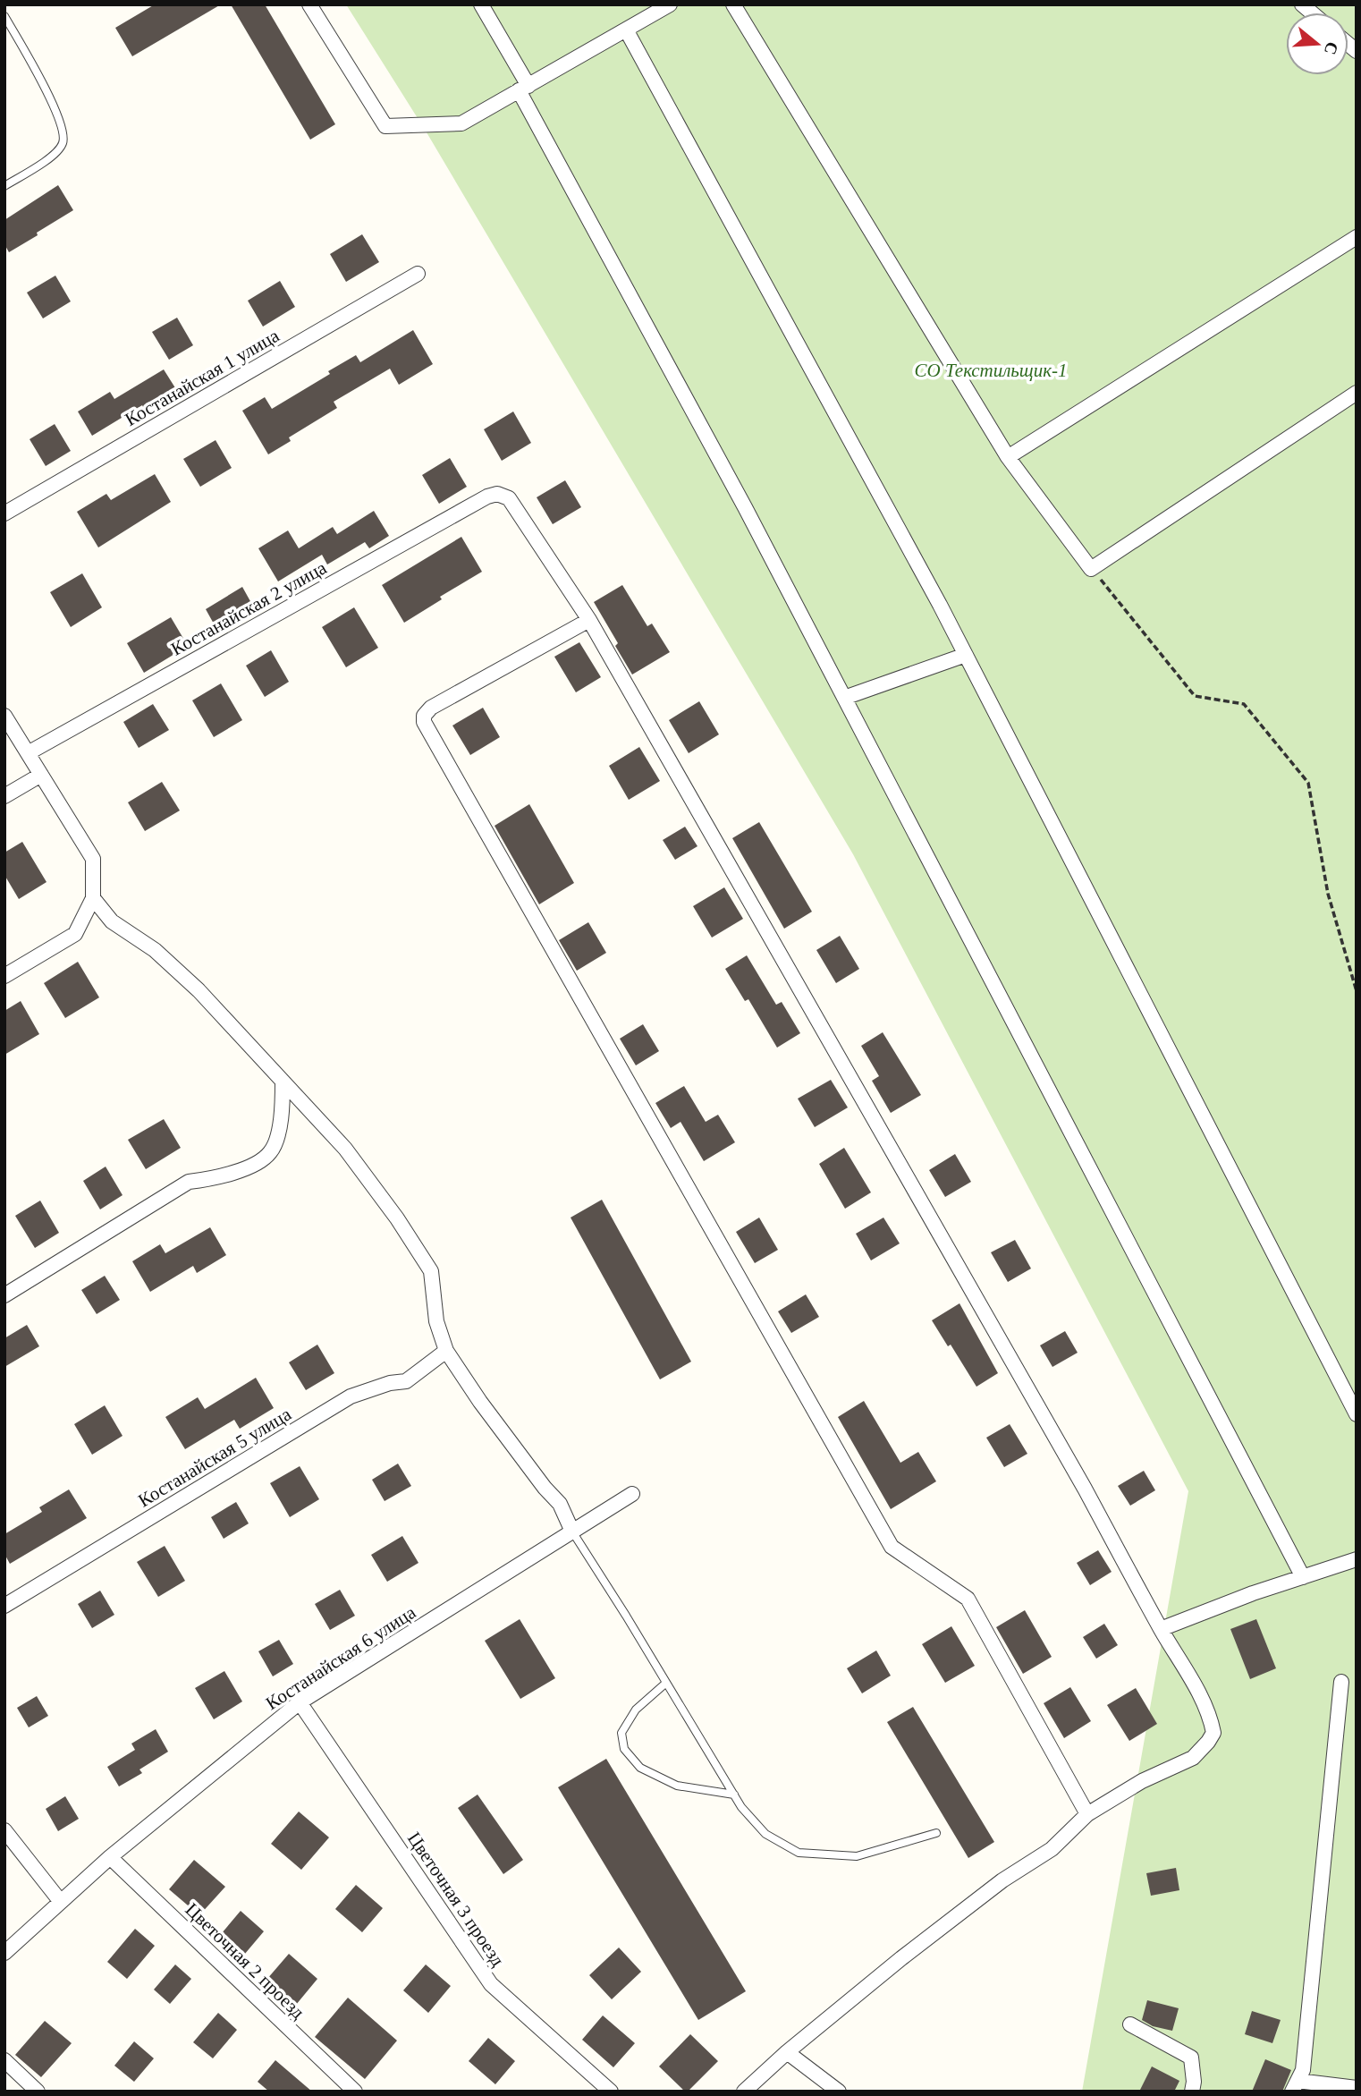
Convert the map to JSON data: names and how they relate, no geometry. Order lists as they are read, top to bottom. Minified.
{"streets":{"street":["Костанайская 1 улица","Костанайская 2 улица","Костанайская 5 улица","Костанайская 6 улица","Цветочная 3 проезд","Цветочная 2 проезд"]},"crossings":[["Костанайская 6 улица","Цветочная 3 проезд"],["Костанайская 6 улица","Цветочная 2 проезд"]],"parks":["СО Текстильщик-1"],"north":"right"}
